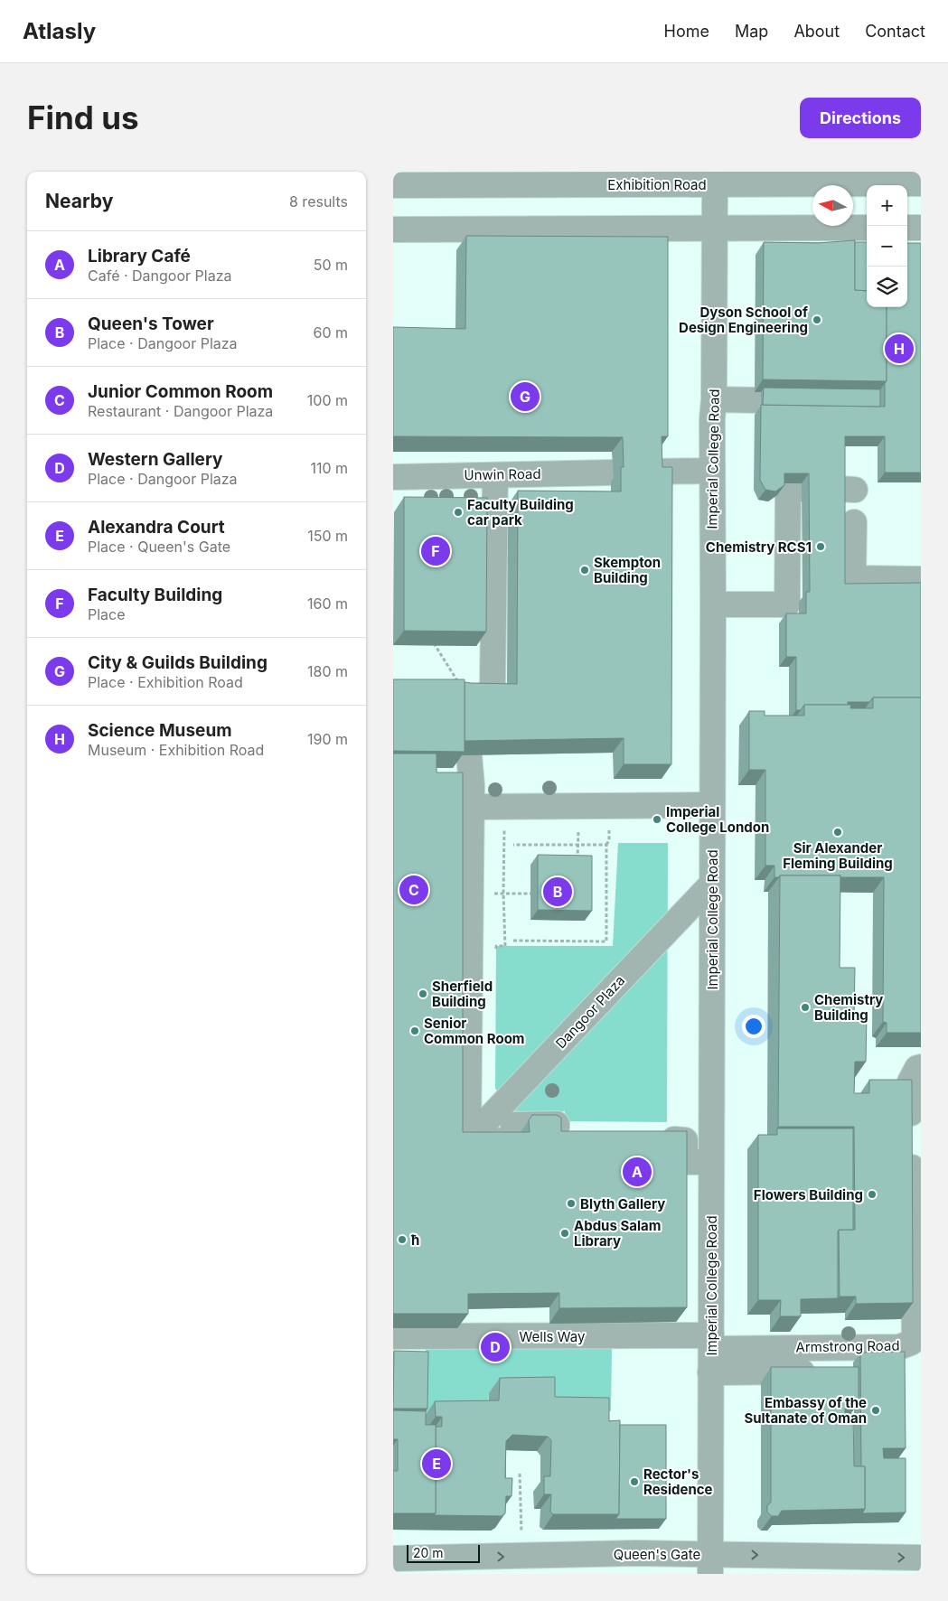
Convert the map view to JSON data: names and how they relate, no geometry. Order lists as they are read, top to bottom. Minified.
{"streets":{"street":["Exhibition Road","Imperial College Road","Unwin Road","Dangoor Plaza","Wells Way","Armstrong Road","Queen's Gate"]},"crossings":[["Exhibition Road","Imperial College Road"],["Imperial College Road","Dangoor Plaza"],["Imperial College Road","Wells Way"],["Imperial College Road","Armstrong Road"],["Imperial College Road","Queen's Gate"],["Wells Way","Armstrong Road"]],"one_way":["Queen's Gate"],"places":["Dyson School of Design Engineering","Faculty Building car park","Chemistry RCS1","Skempton Building","Imperial College London","Sir Alexander Fleming Building","Sherfield Building","Chemistry Building","Senior Common Room","Flowers Building","Blyth Gallery","Abdus Salam Library","ħ","Embassy of the Sultanate of Oman","Rector's Residence"],"scale_bar":"20 m","north":"left","page":{"header":"Atlasly","nav":["Home","Map","About","Contact"],"buttons":"Directions","title":"Find us","heading":["Nearby","8 results"],"map_buttons":["+","−"],"list":[{"mark":"A","name":"Library Café","note":"Café · Dangoor Plaza","value":"50 m"},{"mark":"B","name":"Queen's Tower","note":"Place · Dangoor Plaza","value":"60 m"},{"mark":"C","name":"Junior Common Room","note":"Restaurant · Dangoor Plaza","value":"100 m"},{"mark":"D","name":"Western Gallery","note":"Place · Dangoor Plaza","value":"110 m"},{"mark":"E","name":"Alexandra Court","note":"Place · Queen's Gate","value":"150 m"},{"mark":"F","name":"Faculty Building","note":"Place","value":"160 m"},{"mark":"G","name":"City & Guilds Building","note":"Place · Exhibition Road","value":"180 m"},{"mark":"H","name":"Science Museum","note":"Museum · Exhibition Road","value":"190 m"}],"pins":["H","G","F","C","B","A","D","E"],"scale":"20 m"}}
